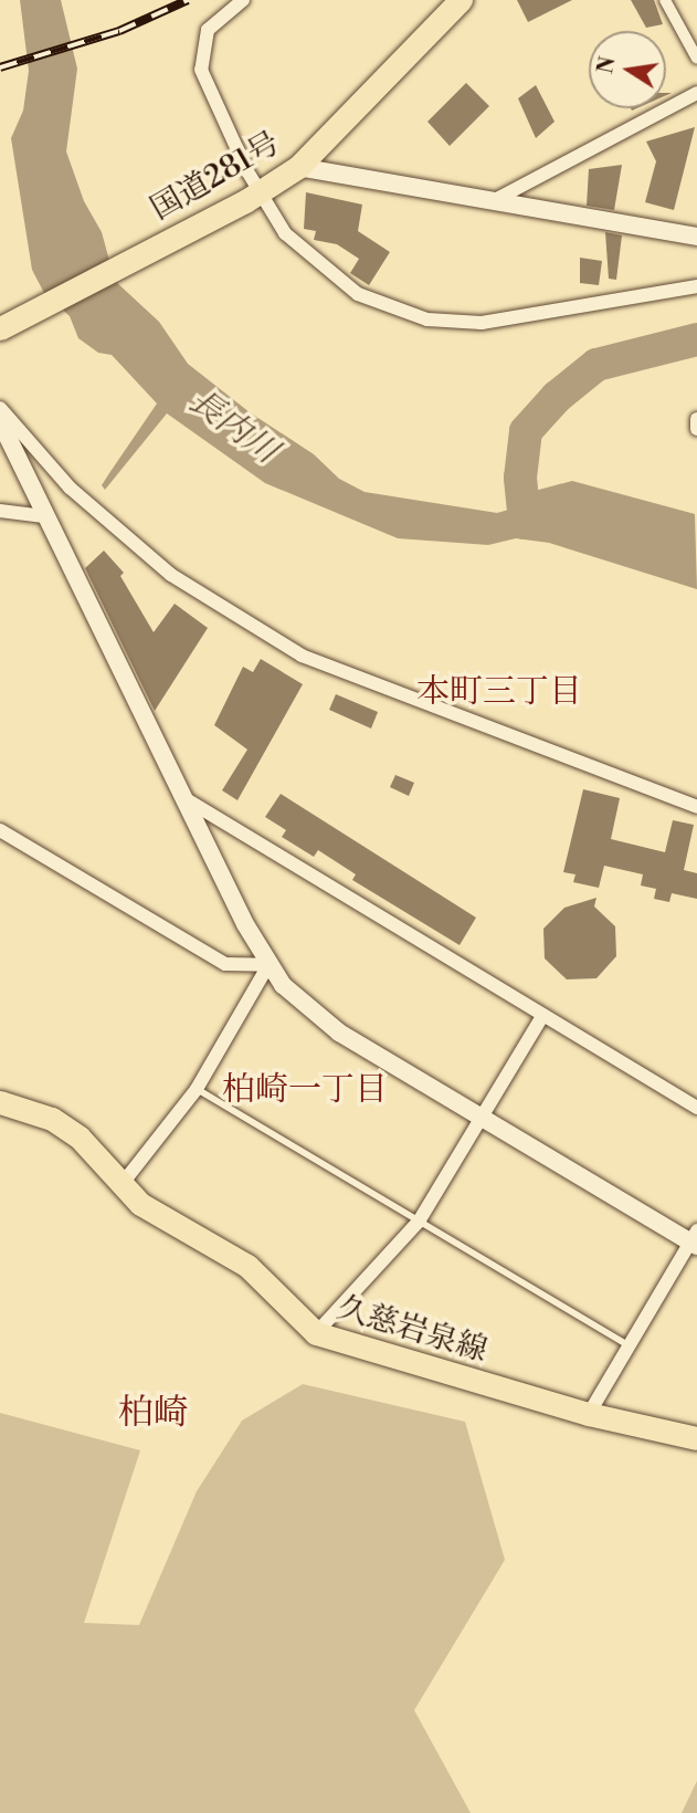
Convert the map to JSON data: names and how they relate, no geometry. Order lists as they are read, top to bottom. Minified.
{"streets":{"main road":["国道281号","久慈岩泉線"]},"districts":["本町三丁目","柏崎一丁目","柏崎"],"water":["長内川"],"north":"left"}
